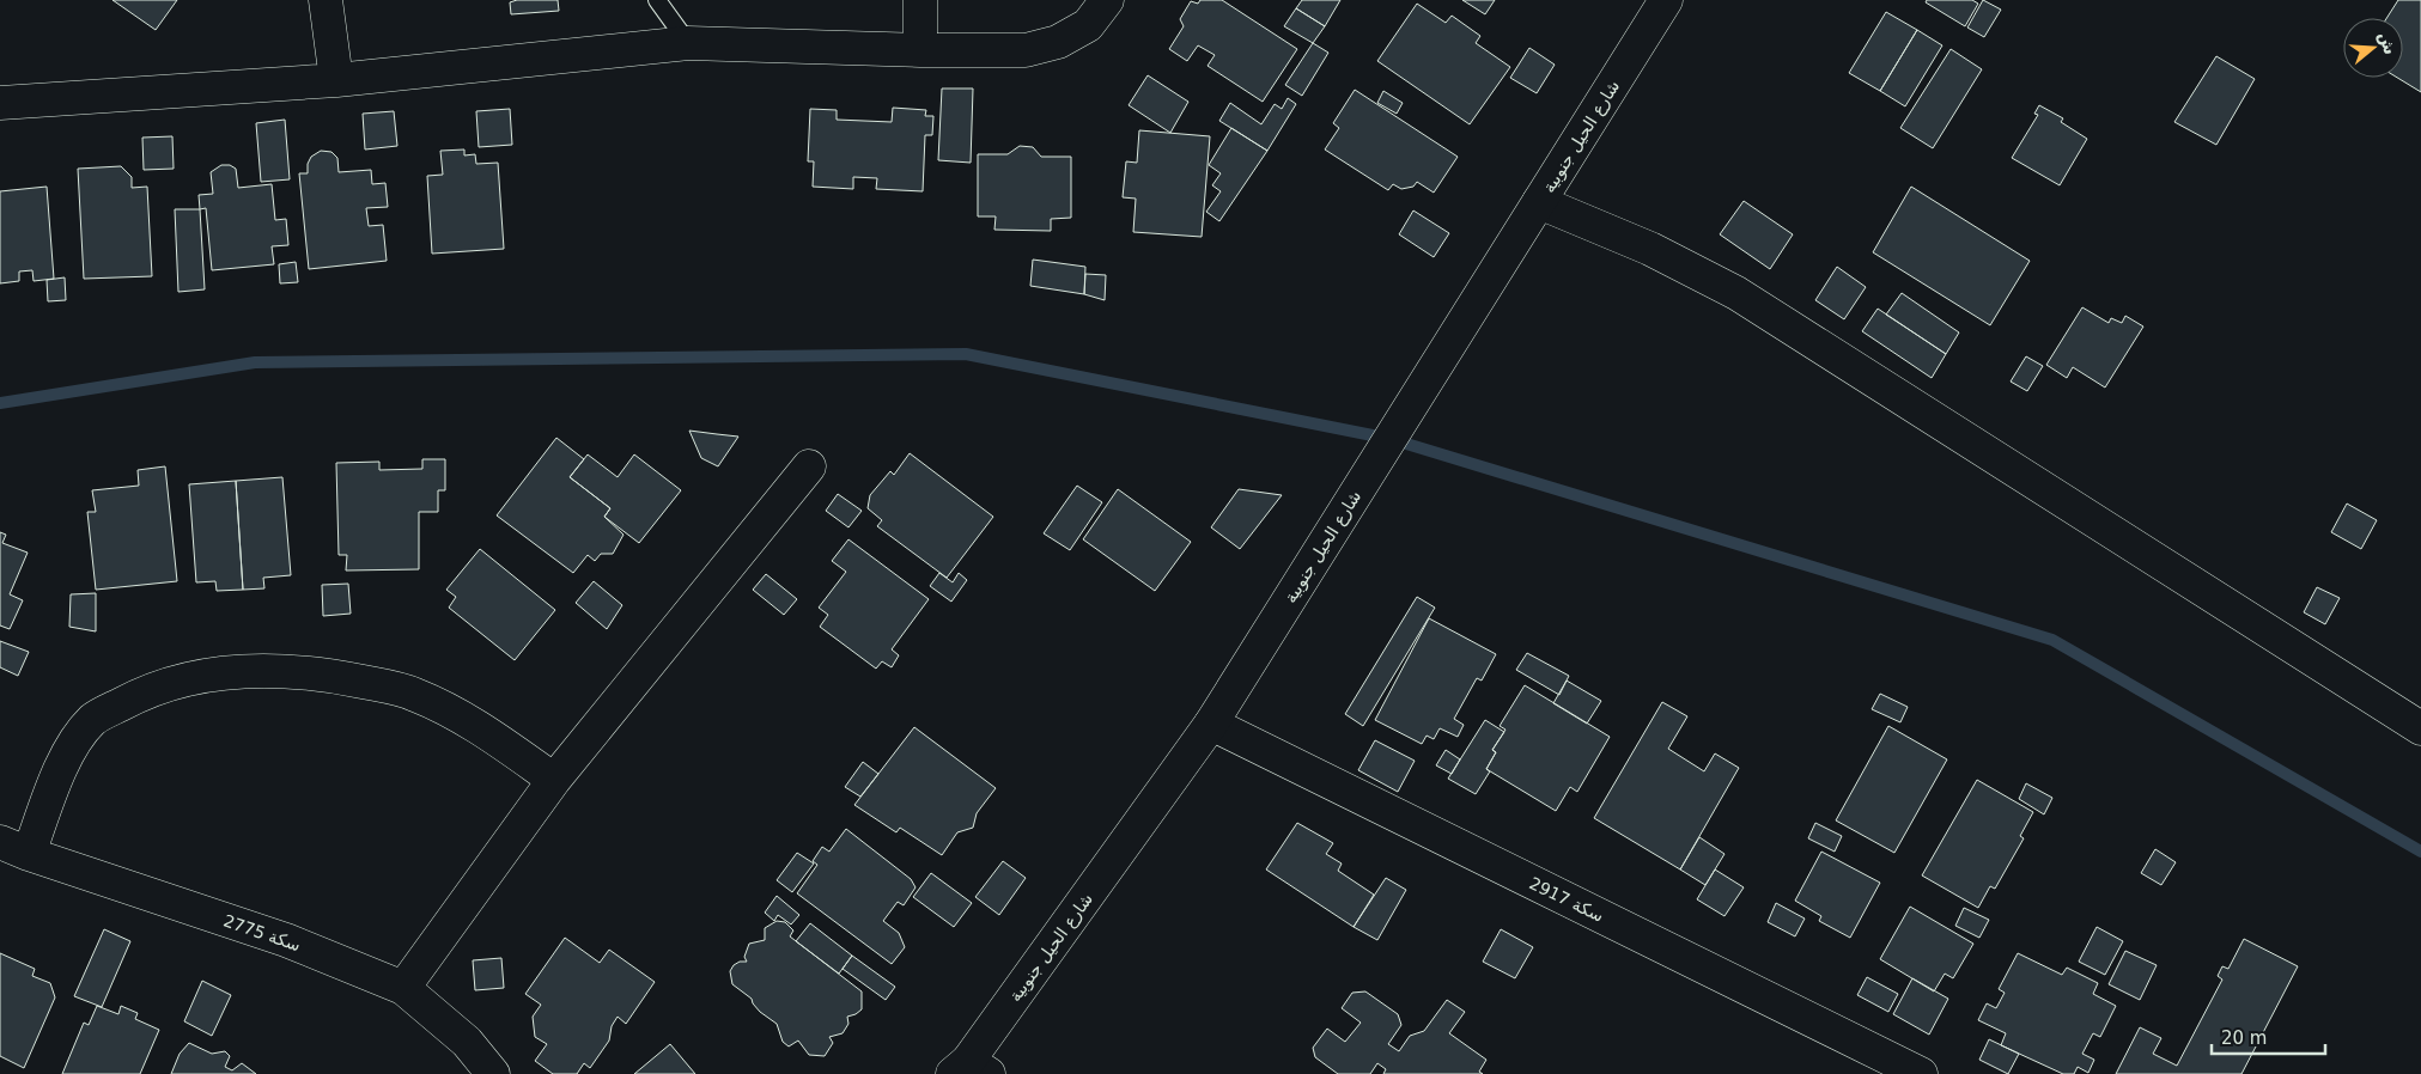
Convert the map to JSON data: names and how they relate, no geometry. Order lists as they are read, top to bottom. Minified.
{"streets":{"street":["شارع الحيل جنوبية","سكة 2917","سكة 2775"]},"crossings":[["شارع الحيل جنوبية","سكة 2917"]],"scale_bar":"20 m","north":"right"}
